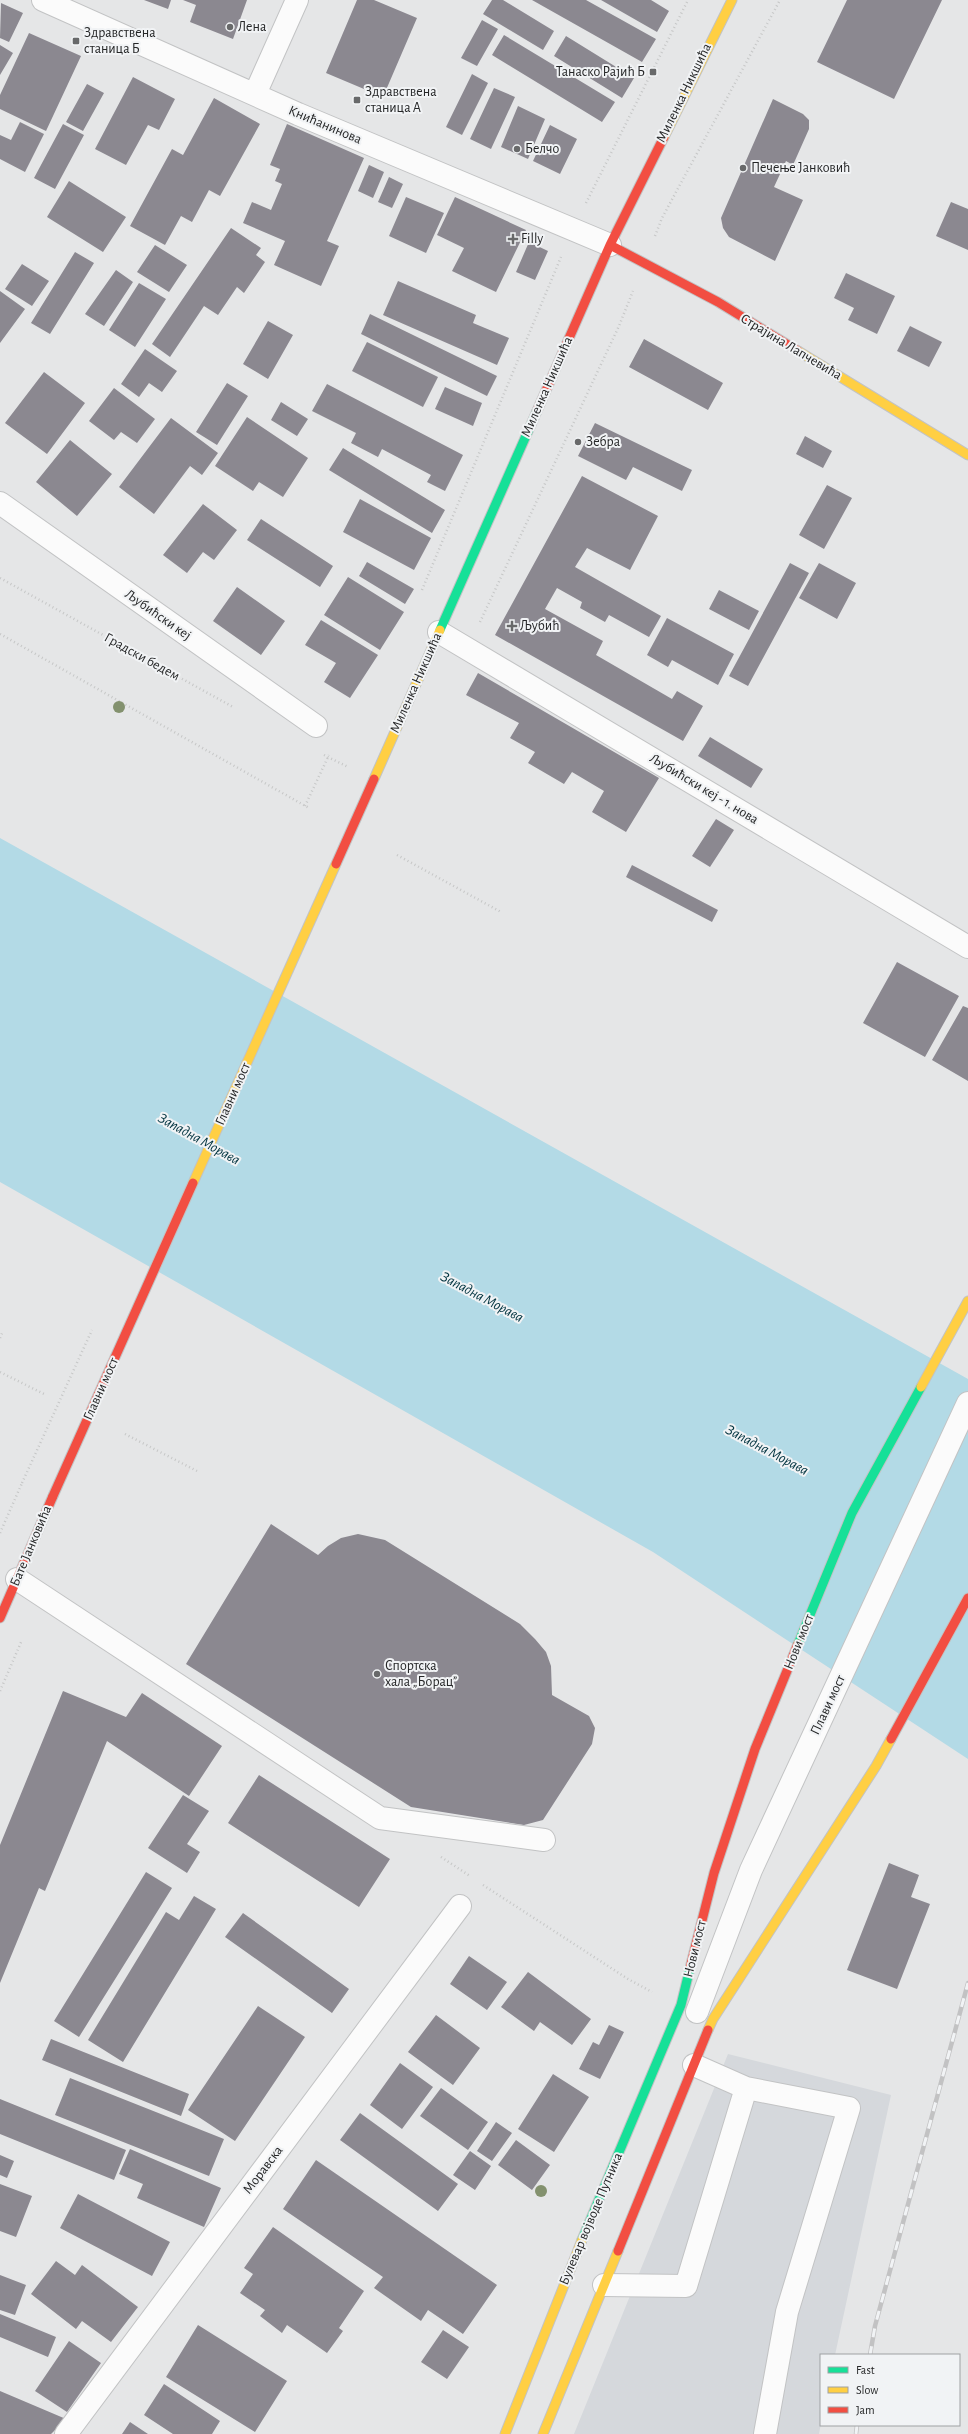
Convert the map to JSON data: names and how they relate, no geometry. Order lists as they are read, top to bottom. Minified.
{"streets":{"main road":["Миленка Никшића","Страјина Лапчевића","Главни мост","Бате Јанковића","Нови мост","Булевар војводе Путника"],"street":["Книћанинова","Љубићски кеј","Љубићски кеј - 1. нова","Плави мост","Моравска"],"path":["Градски бедем"]},"crossings":[["Миленка Никшића","Книћанинова"],["Миленка Никшића","Страјина Лапчевића"],["Миленка Никшића","Љубићски кеј - 1. нова"],["Миленка Никшића","Главни мост"],["Книћанинова","Страјина Лапчевића"],["Главни мост","Бате Јанковића"],["Нови мост","Плави мост"],["Нови мост","Булевар војводе Путника"],["Плави мост","Булевар војводе Путника"]],"water":["Западна Морава"],"places":{"other":["Лена","Белчо","Печење Јанковић","Зебра","Спортска хала „Борац”"],"transit":["Здравствена станица Б","Танаско Рајић Б","Здравствена станица А"],"health":["Filly","Љубић"]},"legend":["Fast","Slow","Jam"]}
